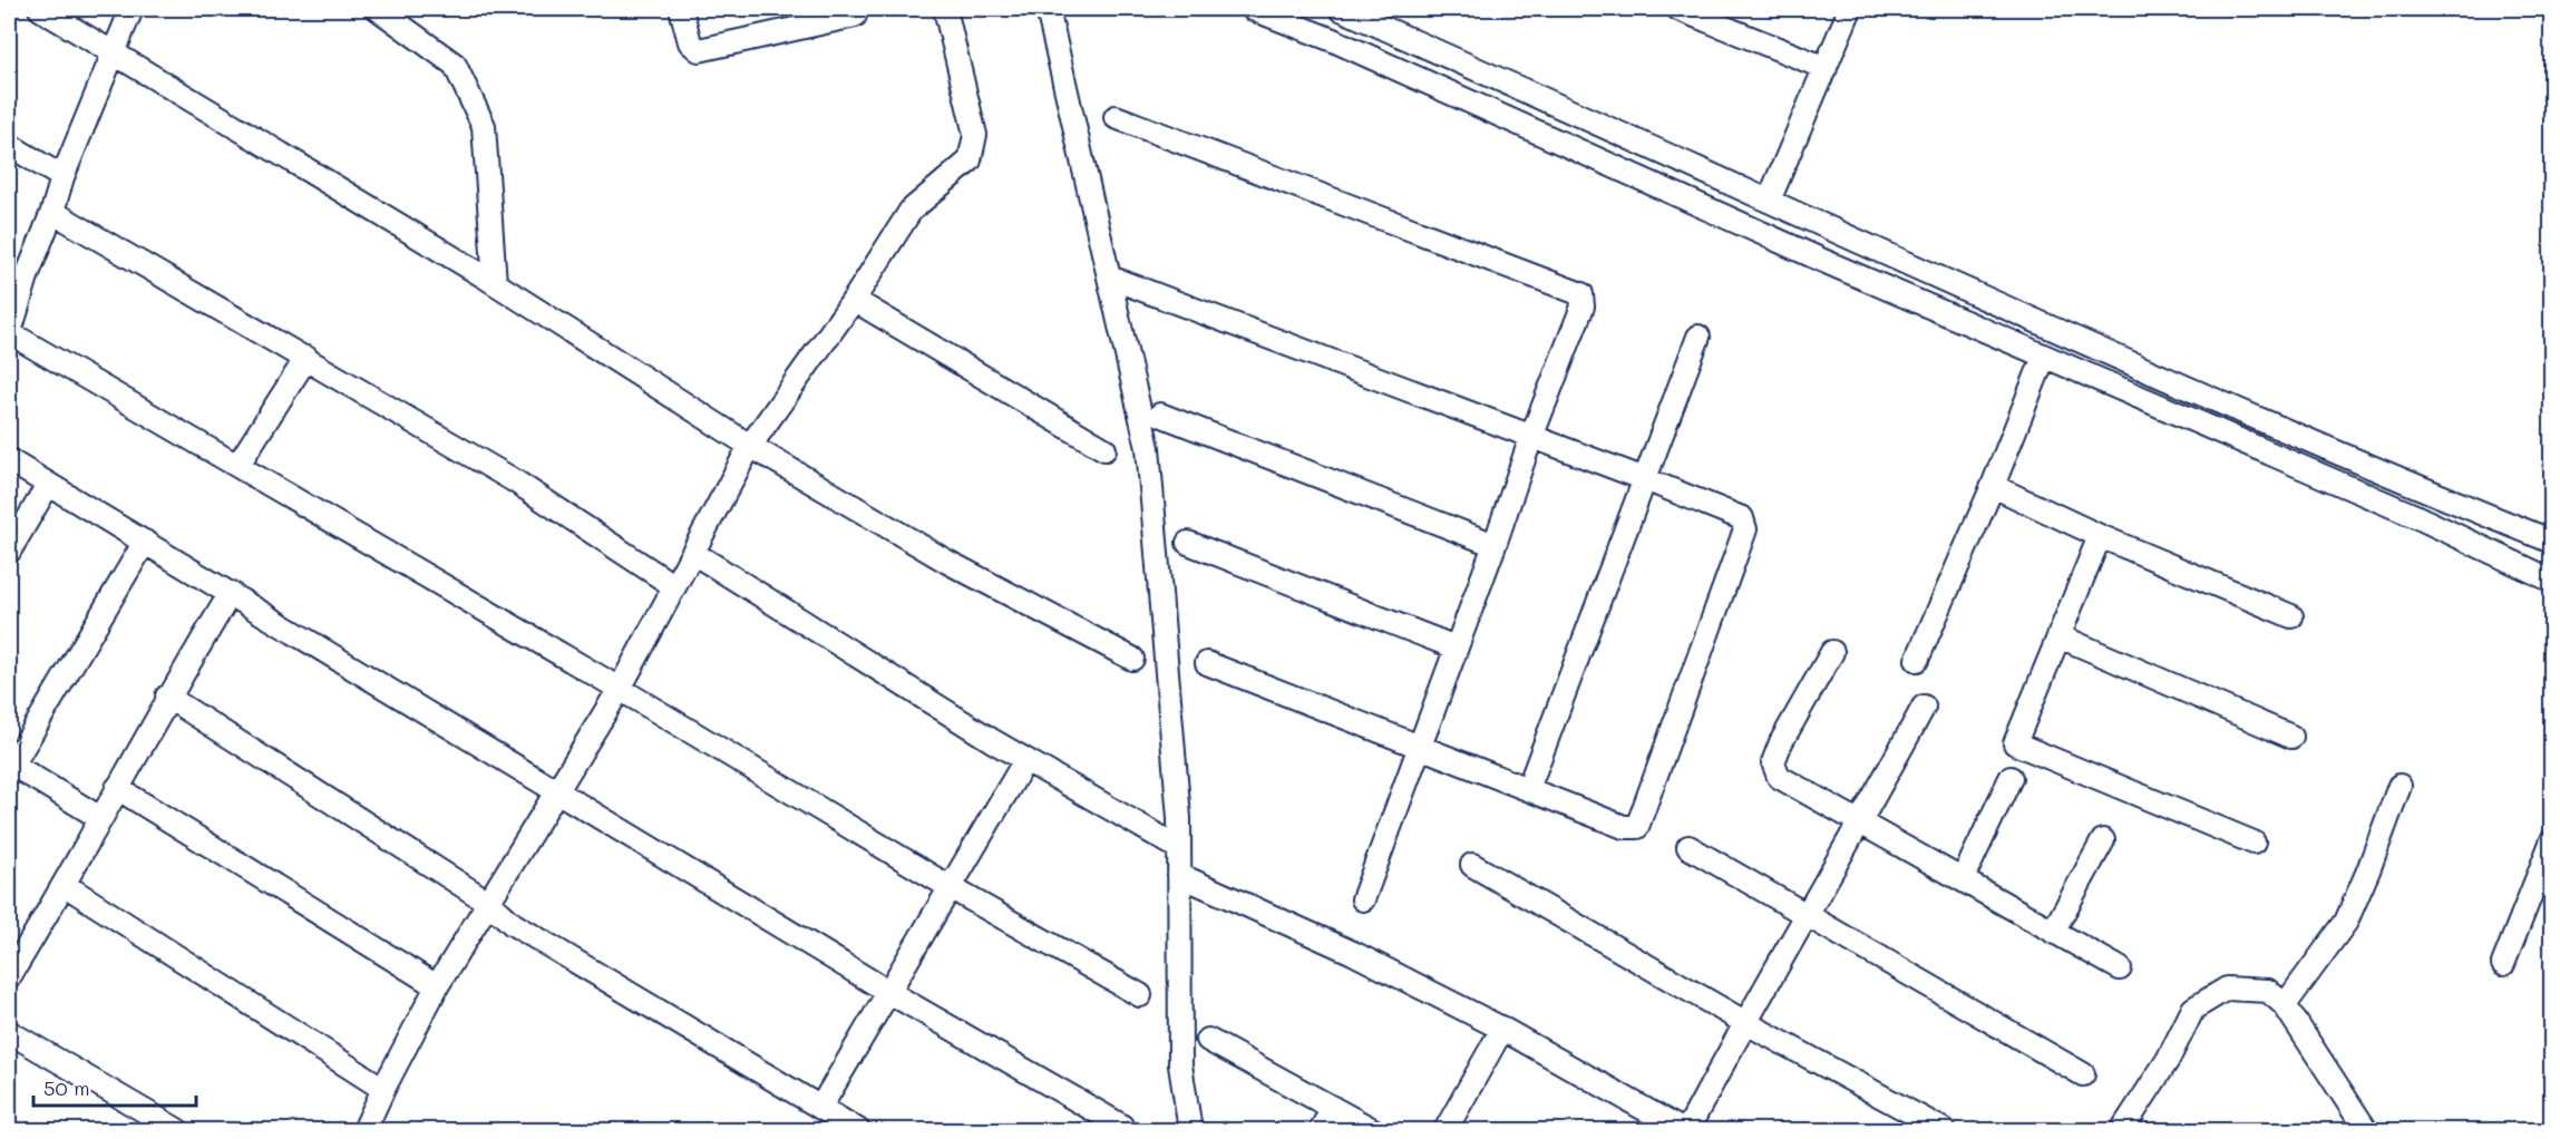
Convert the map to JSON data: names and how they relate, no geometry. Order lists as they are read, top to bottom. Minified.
{"scale_bar":"50 m"}
